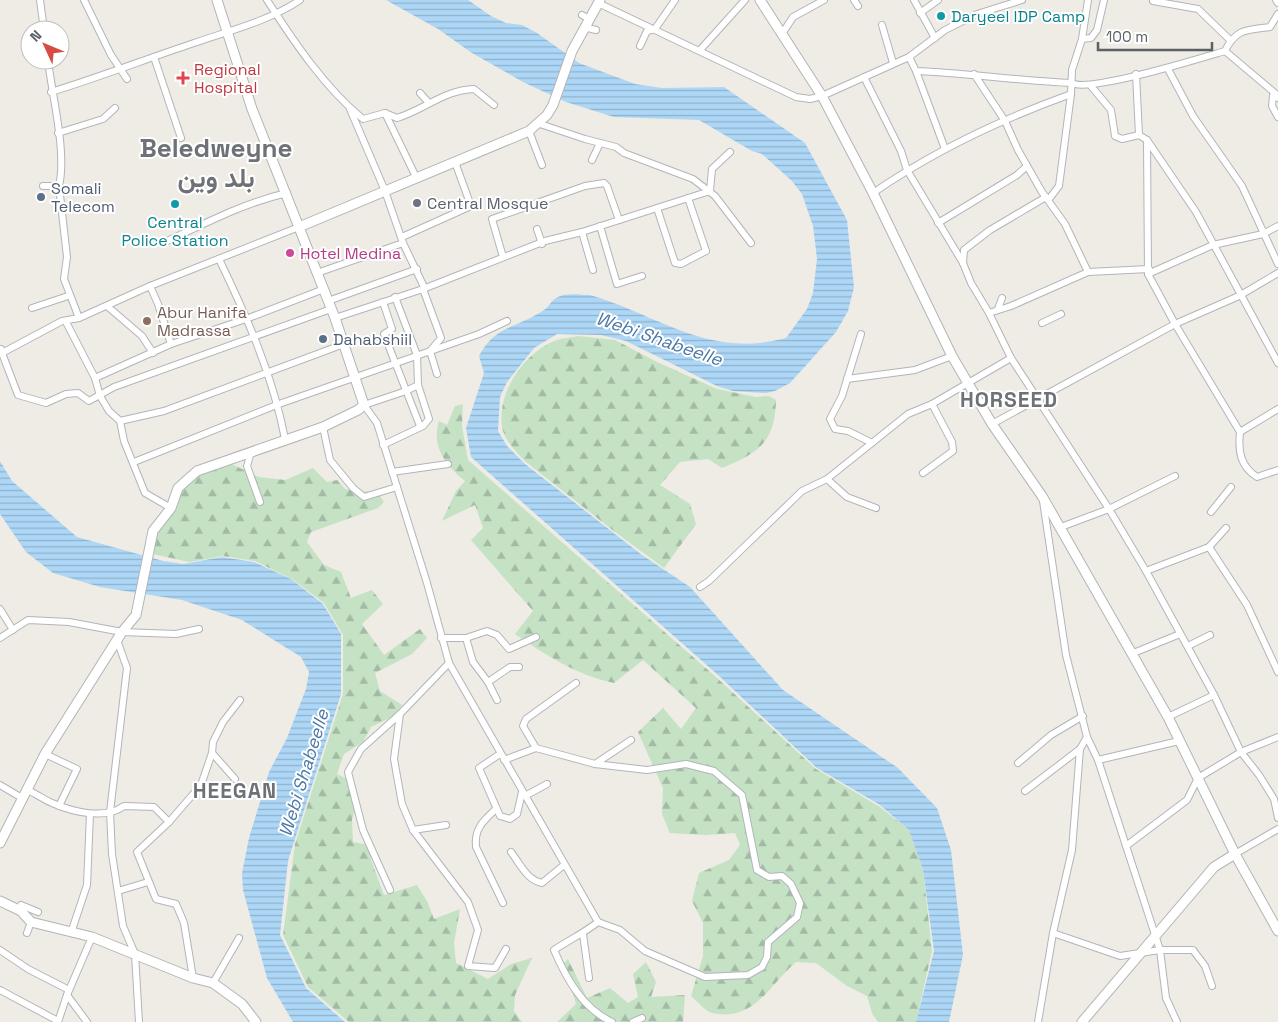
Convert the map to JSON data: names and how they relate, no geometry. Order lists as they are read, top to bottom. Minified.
{"districts":["Beledweyne بلد وين","HORSEED","HEEGAN"],"water":["Webi Shabeelle"],"places":{"other":["Daryeel IDP Camp","Somali Telecom","Central Mosque","Central Police Station","Hotel Medina","Abur Hanifa Madrassa","Dahabshiil"],"health":["Regional Hospital"]},"scale_bar":"100 m","north":"top left"}
